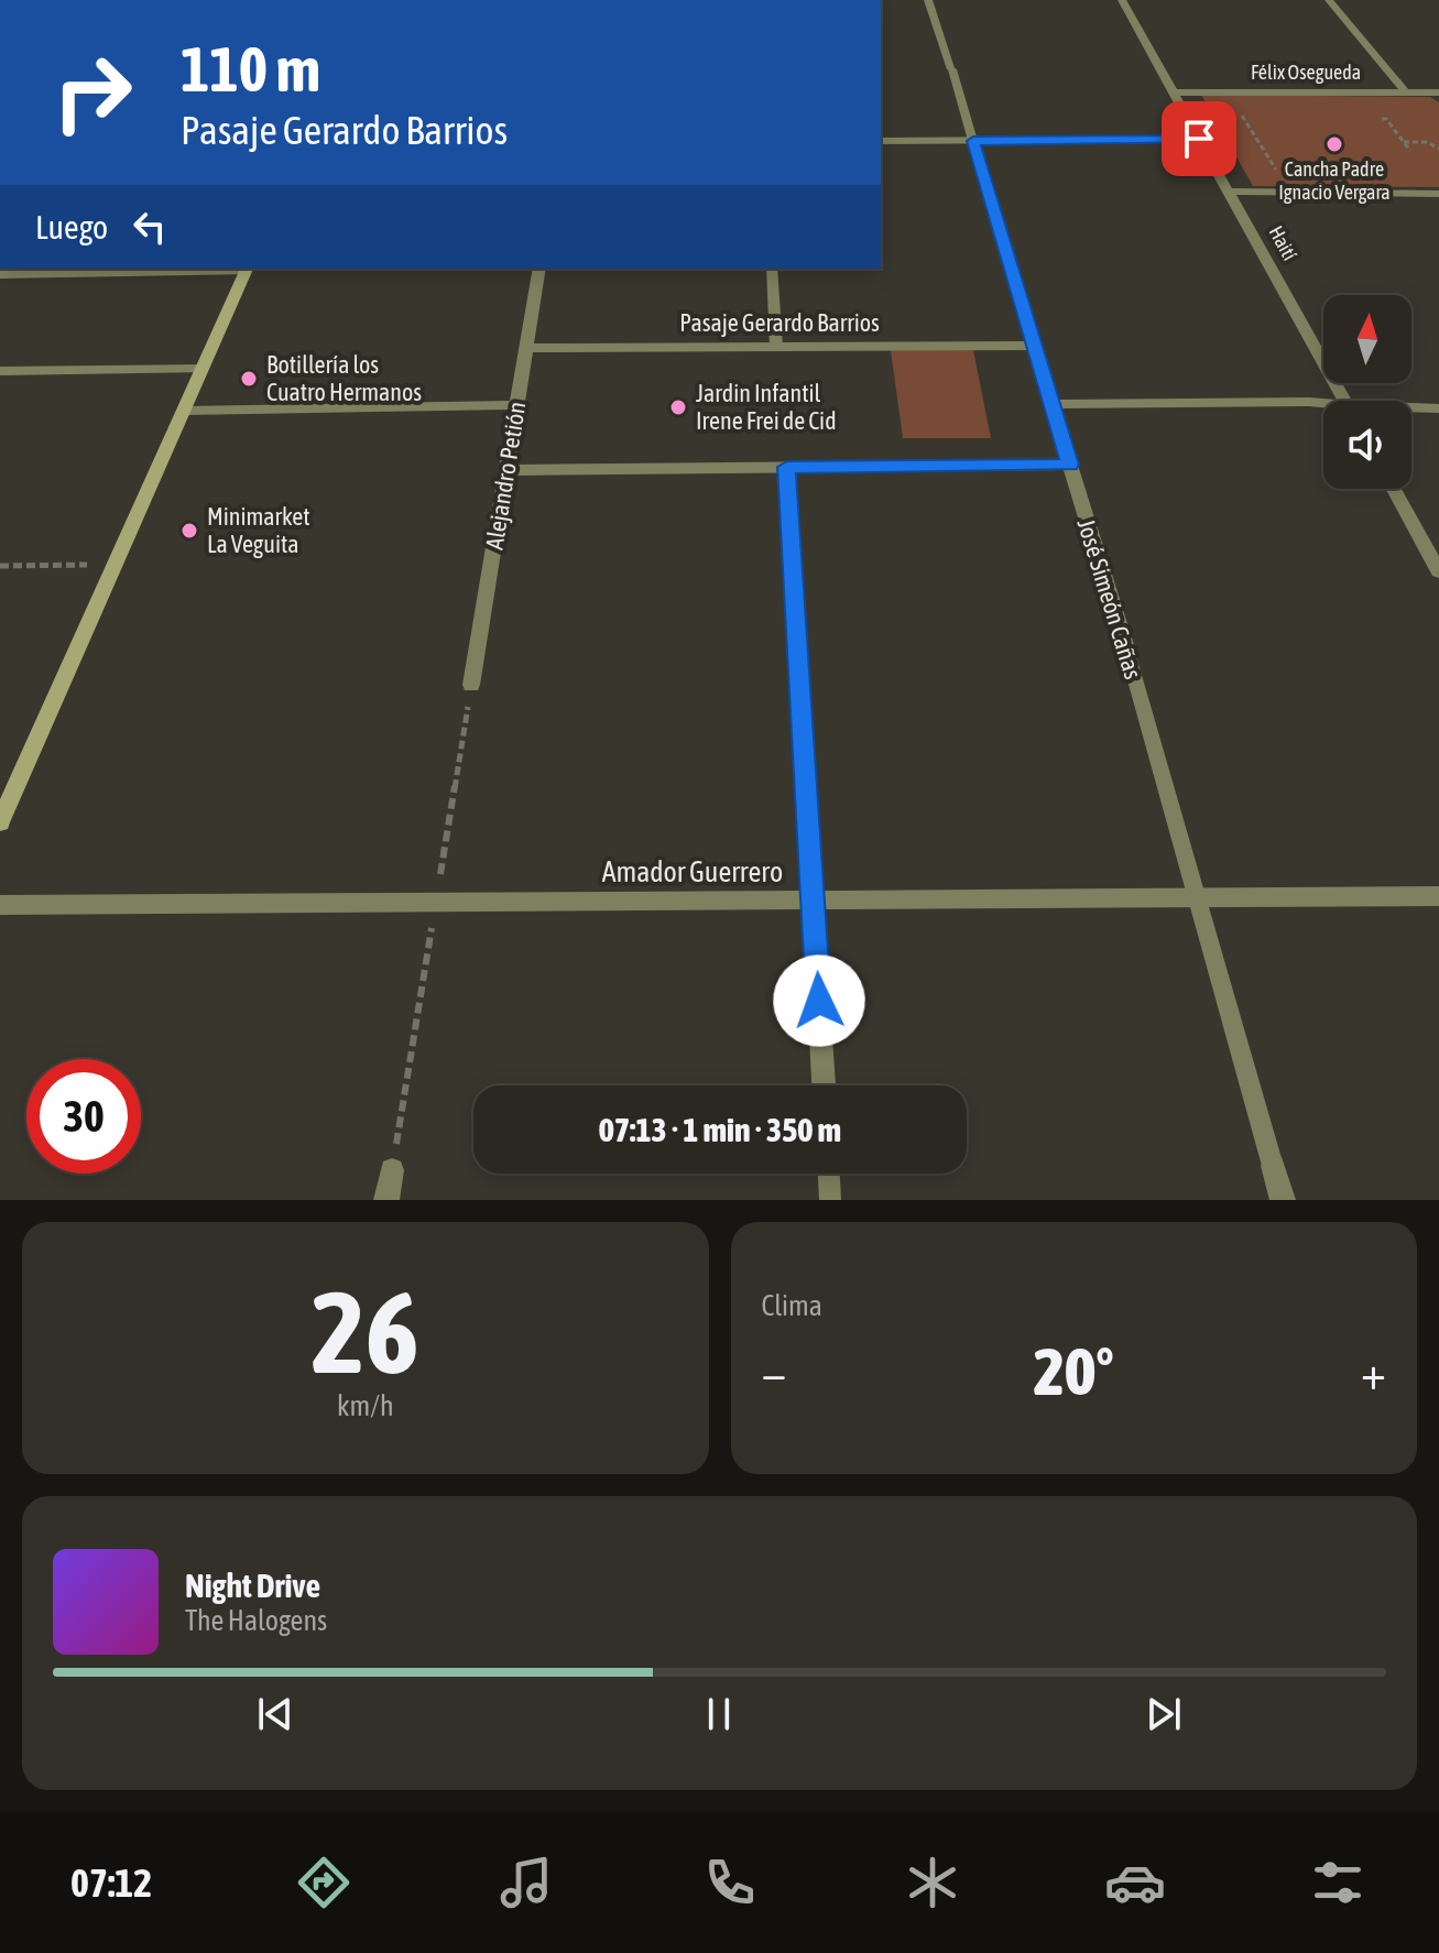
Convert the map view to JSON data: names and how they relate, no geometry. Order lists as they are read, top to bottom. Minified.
{"streets":{"street":["Félix Osegueda","Haití","Pasaje Gerardo Barrios","Alejandro Petión","José Simeón Cañas","Amador Guerrero"]},"crossings":[["Félix Osegueda","Haití"],["Pasaje Gerardo Barrios","Alejandro Petión"],["Pasaje Gerardo Barrios","José Simeón Cañas"],["José Simeón Cañas","Amador Guerrero"]],"places":["Cancha Padre Ignacio Vergara","Botillería los Cuatro Hermanos","Jardin Infantil Irene Frei de Cid","Minimarket La Veguita"],"north":"top","page":{"turn":["110 m","Pasaje Gerardo Barrios"],"then":"Luego","limit":"30","trip":"07:13 · 1 min · 350 m","tile":[["26","km/h"],"Clima"],"heat":["−","20°","+"],"song":["Night Drive","The Halogens"],"tabs":"07:12"}}
